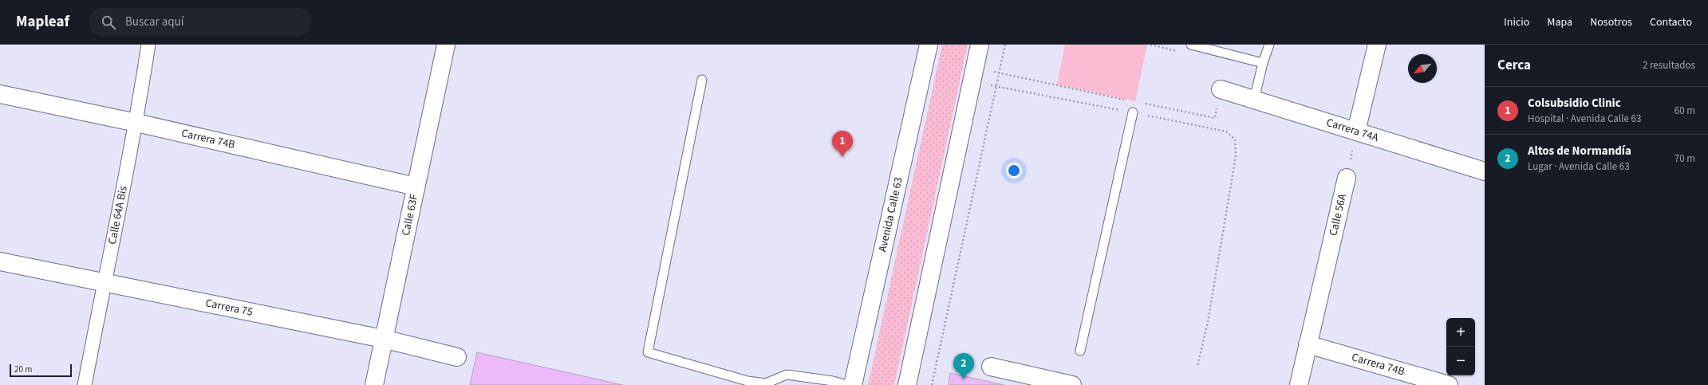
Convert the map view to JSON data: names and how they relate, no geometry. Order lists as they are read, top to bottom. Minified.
{"streets":{"street":["Carrera 74A","Carrera 74B","Calle 63F","Calle 64A Bis","Avenida Calle 63","Calle 56A","Carrera 75"]},"crossings":[["Carrera 74B","Calle 63F"],["Carrera 74B","Calle 64A Bis"],["Carrera 74B","Calle 56A"],["Calle 63F","Carrera 75"],["Calle 64A Bis","Carrera 75"]],"scale_bar":"20 m","north":"bottom left","page":{"header":"Mapleaf","search":"Buscar aquí","nav":["Inicio","Mapa","Nosotros","Contacto"],"heading":["Cerca","2 resultados"],"list":[{"mark":"1","name":"Colsubsidio Clinic","note":"Hospital · Avenida Calle 63","value":"60 m"},{"mark":"2","name":"Altos de Normandía","note":"Lugar · Avenida Calle 63","value":"70 m"}],"pins":["1","2"],"map_buttons":["+","−"],"scale":"20 m"}}
